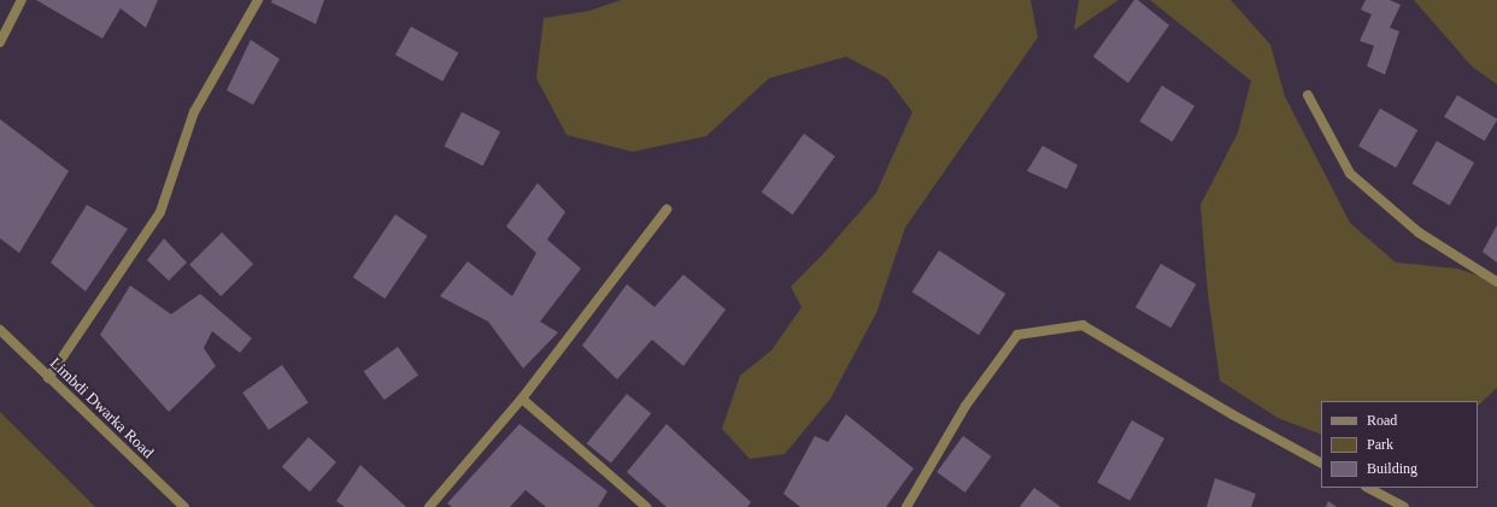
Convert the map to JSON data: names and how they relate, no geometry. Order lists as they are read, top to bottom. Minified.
{"streets":{"street":["Limbdi Dwarka Road"]},"legend":["Road","Park","Building"]}
